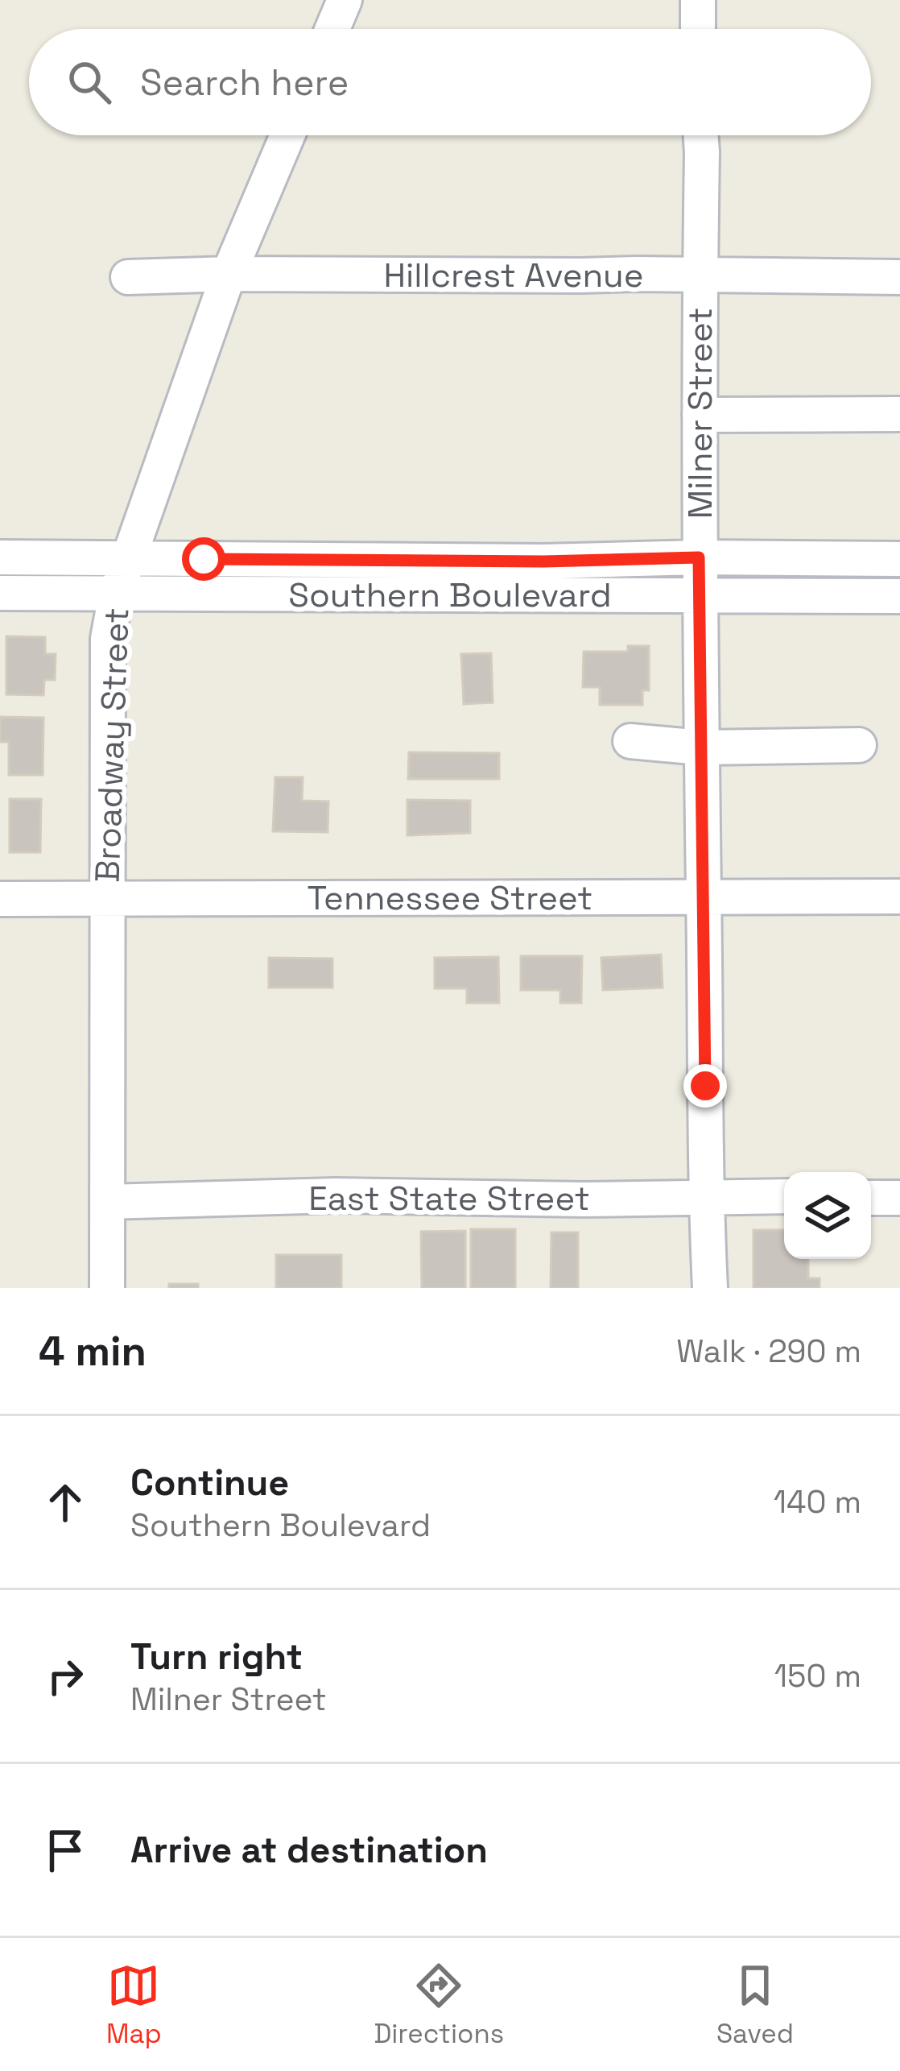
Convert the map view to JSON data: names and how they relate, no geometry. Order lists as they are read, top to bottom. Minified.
{"streets":{"street":["Hillcrest Avenue","Milner Street","Southern Boulevard","Broadway Street","Tennessee Street","East State Street"]},"crossings":[["Hillcrest Avenue","Milner Street"],["Hillcrest Avenue","Broadway Street"],["Milner Street","Southern Boulevard"],["Milner Street","Tennessee Street"],["Milner Street","East State Street"],["Southern Boulevard","Broadway Street"],["Broadway Street","Tennessee Street"],["Broadway Street","East State Street"]],"page":{"search":"Search here","heading":["4 min","Walk · 290 m"],"list":[["Continue","Southern Boulevard","140 m"],["Turn right","Milner Street","150 m"],"Arrive at destination"],"nav":["Map","Directions","Saved"]}}
